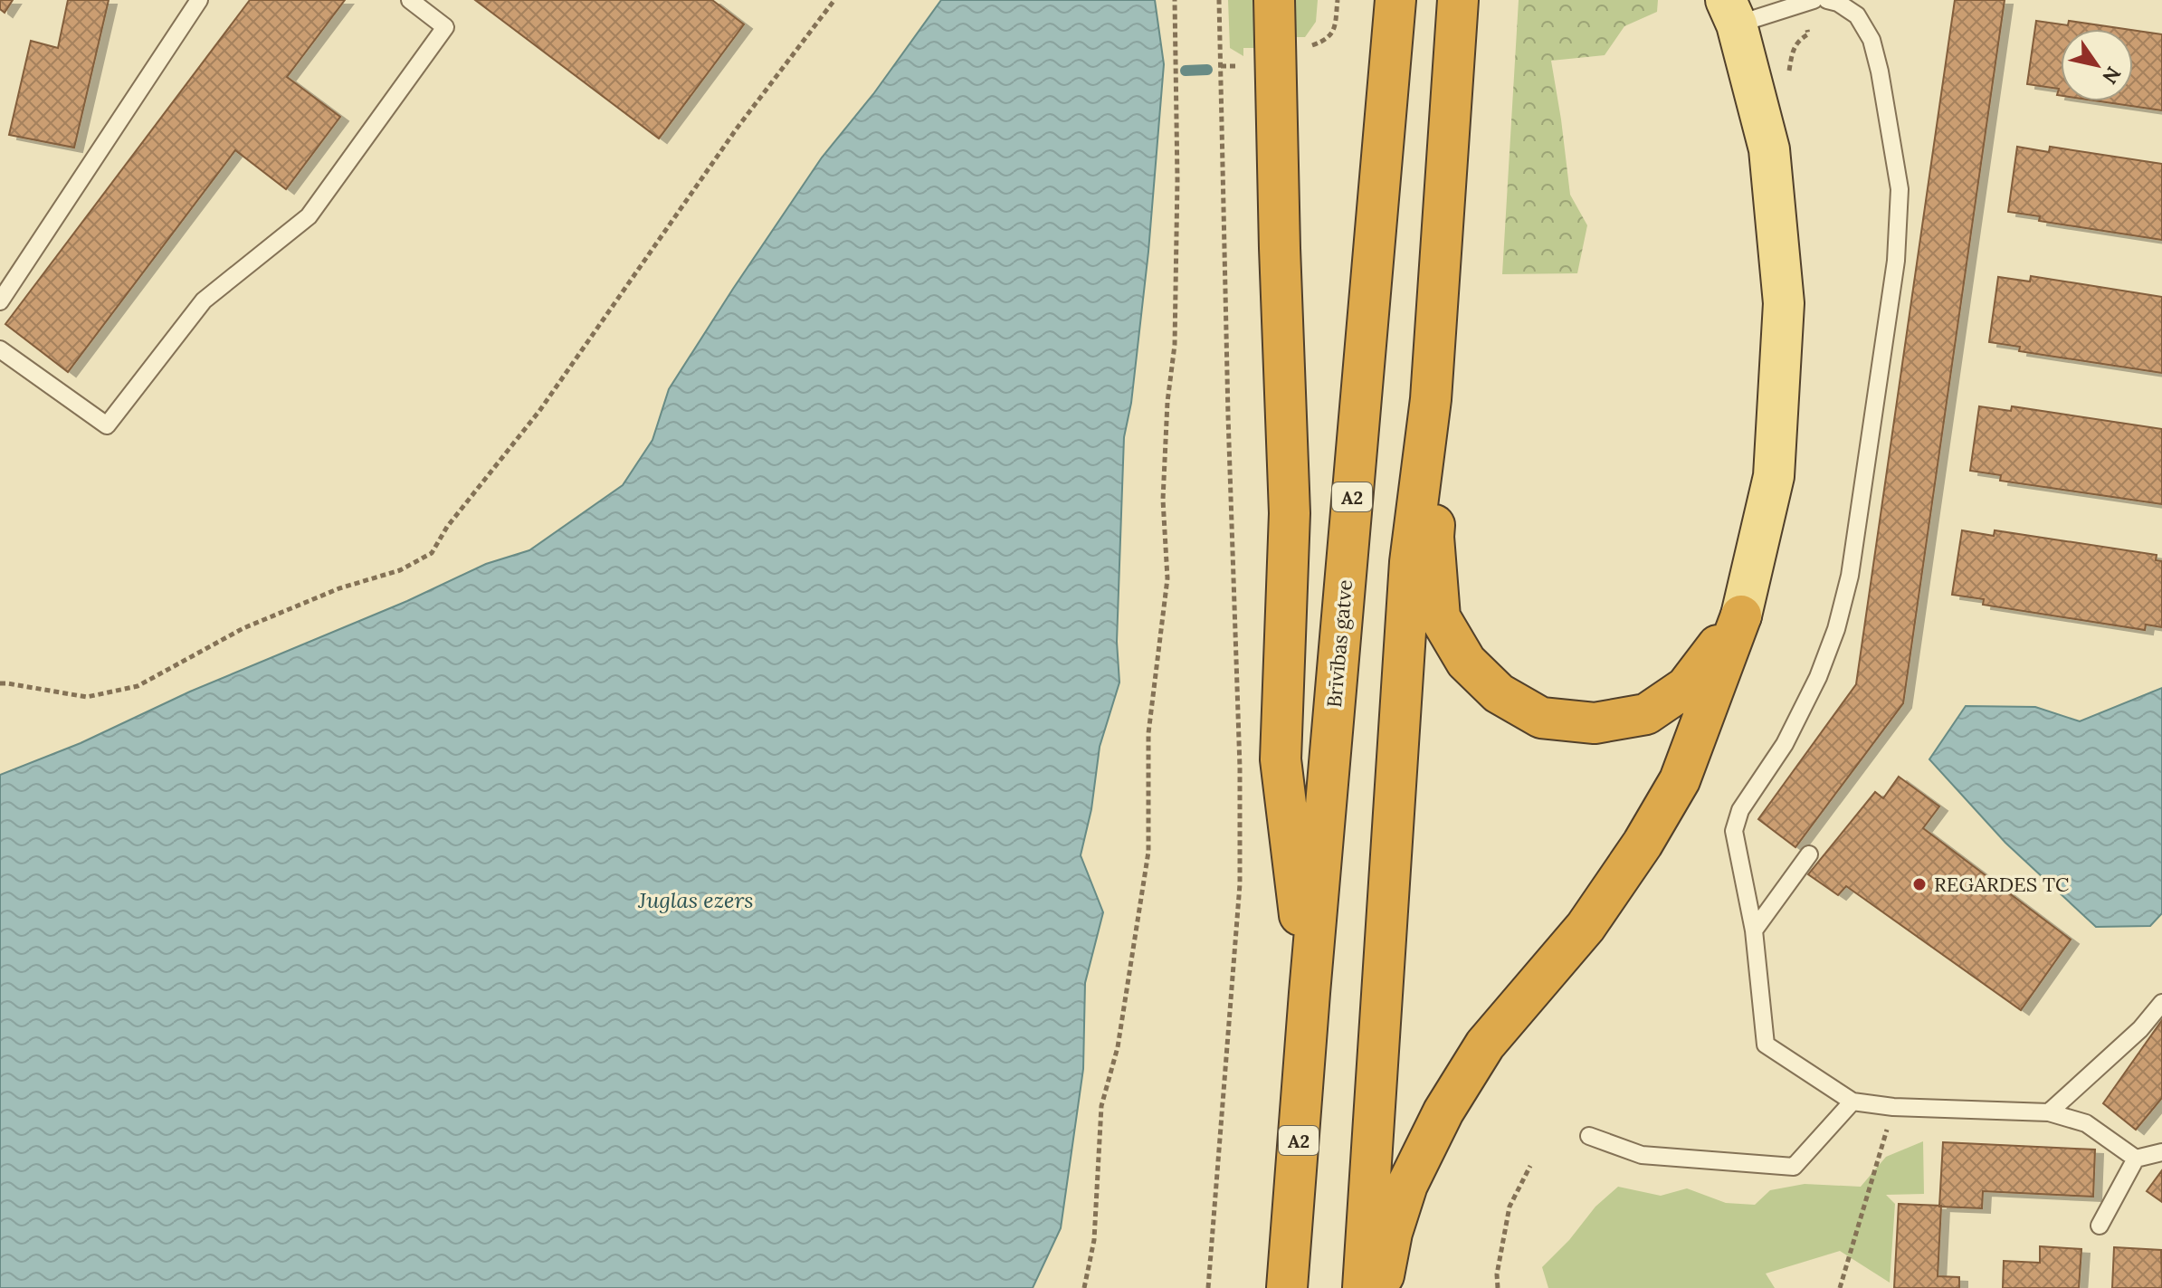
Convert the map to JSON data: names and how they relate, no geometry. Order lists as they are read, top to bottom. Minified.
{"streets":{"highway":["A2","Brīvības gatve"]},"water":["Juglas ezers"],"places":["REGARDES TC"],"north":"bottom right"}
